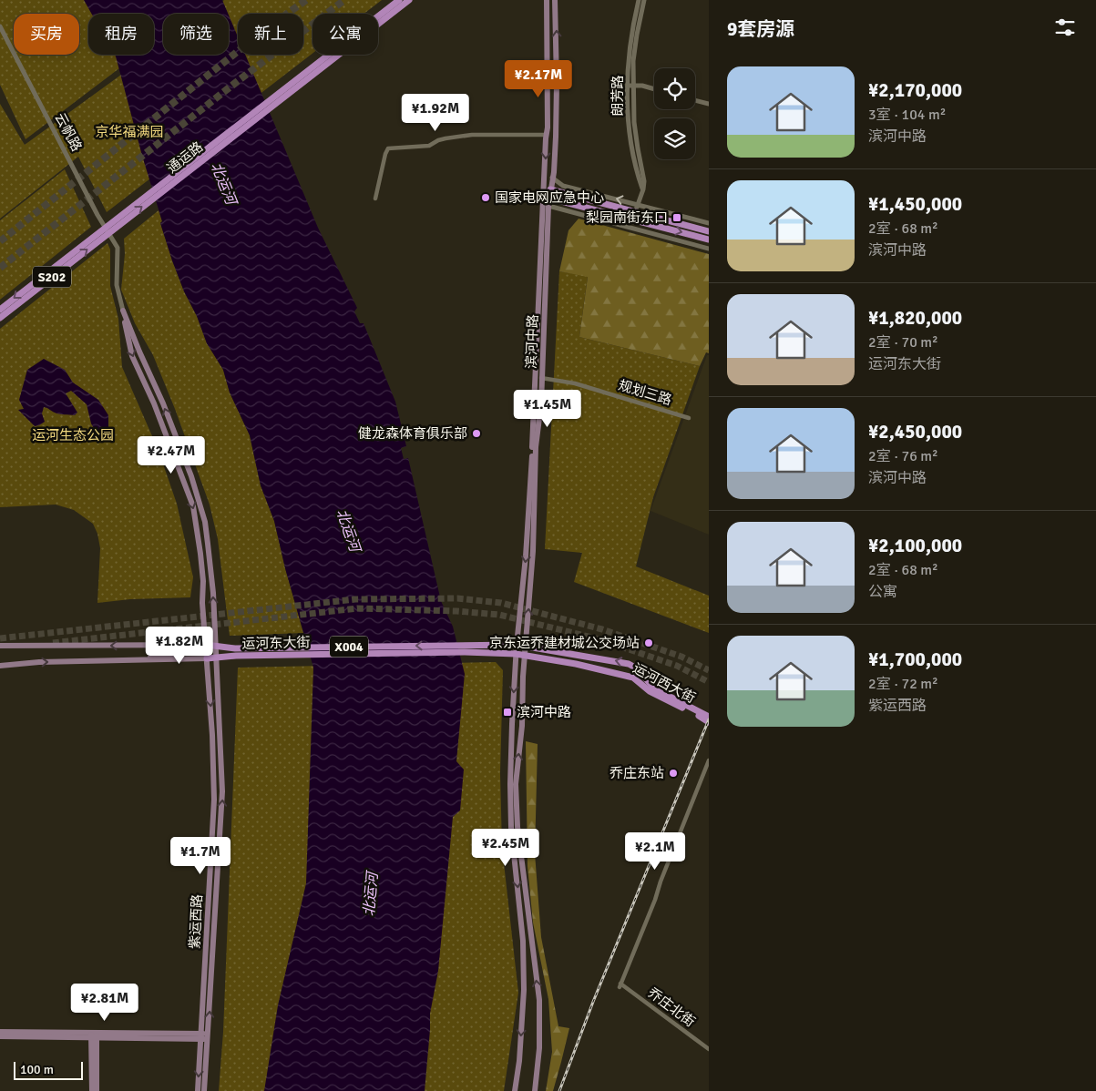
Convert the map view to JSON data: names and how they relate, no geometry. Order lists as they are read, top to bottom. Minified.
{"streets":{"main road":["通运路","S202","滨河中路","运河东大街","X004","运河西大街","紫运西路"],"street":["朗芳路","云帆路","规划三路","乔庄北街"]},"crossings":[["云帆路","紫运西路"],["通运路","S202"],["滨河中路","规划三路"],["滨河中路","运河东大街"],["滨河中路","运河西大街"],["运河东大街","运河西大街"],["运河东大街","紫运西路"]],"water":["北运河"],"parks":["京华福满园","运河生态公园"],"places":{"other":["国家电网应急中心","健龙森体育俱乐部","京东运乔建材城公交场站","乔庄东站"],"transit":["梨园南街东口","滨河中路"]},"scale_bar":"100 m","page":{"heading":"9套房源","chip":["买房","租房","筛选","新上","公寓"],"list":[{"name":"¥2,170,000","note":"3室 · 104 m² · 滨河中路"},{"name":"¥1,450,000","note":"2室 · 68 m² · 滨河中路"},{"name":"¥1,820,000","note":"2室 · 70 m² · 运河东大街"},{"name":"¥2,450,000","note":"2室 · 76 m² · 滨河中路"},{"name":"¥2,100,000","note":"2室 · 68 m² · 公寓"},{"name":"¥1,700,000","note":"2室 · 72 m² · 紫运西路"}],"price":["¥2.17M","¥1.92M","¥1.45M","¥2.47M","¥1.82M","¥2.45M","¥2.1M","¥1.7M","¥2.81M"],"scale":"100 m"}}
